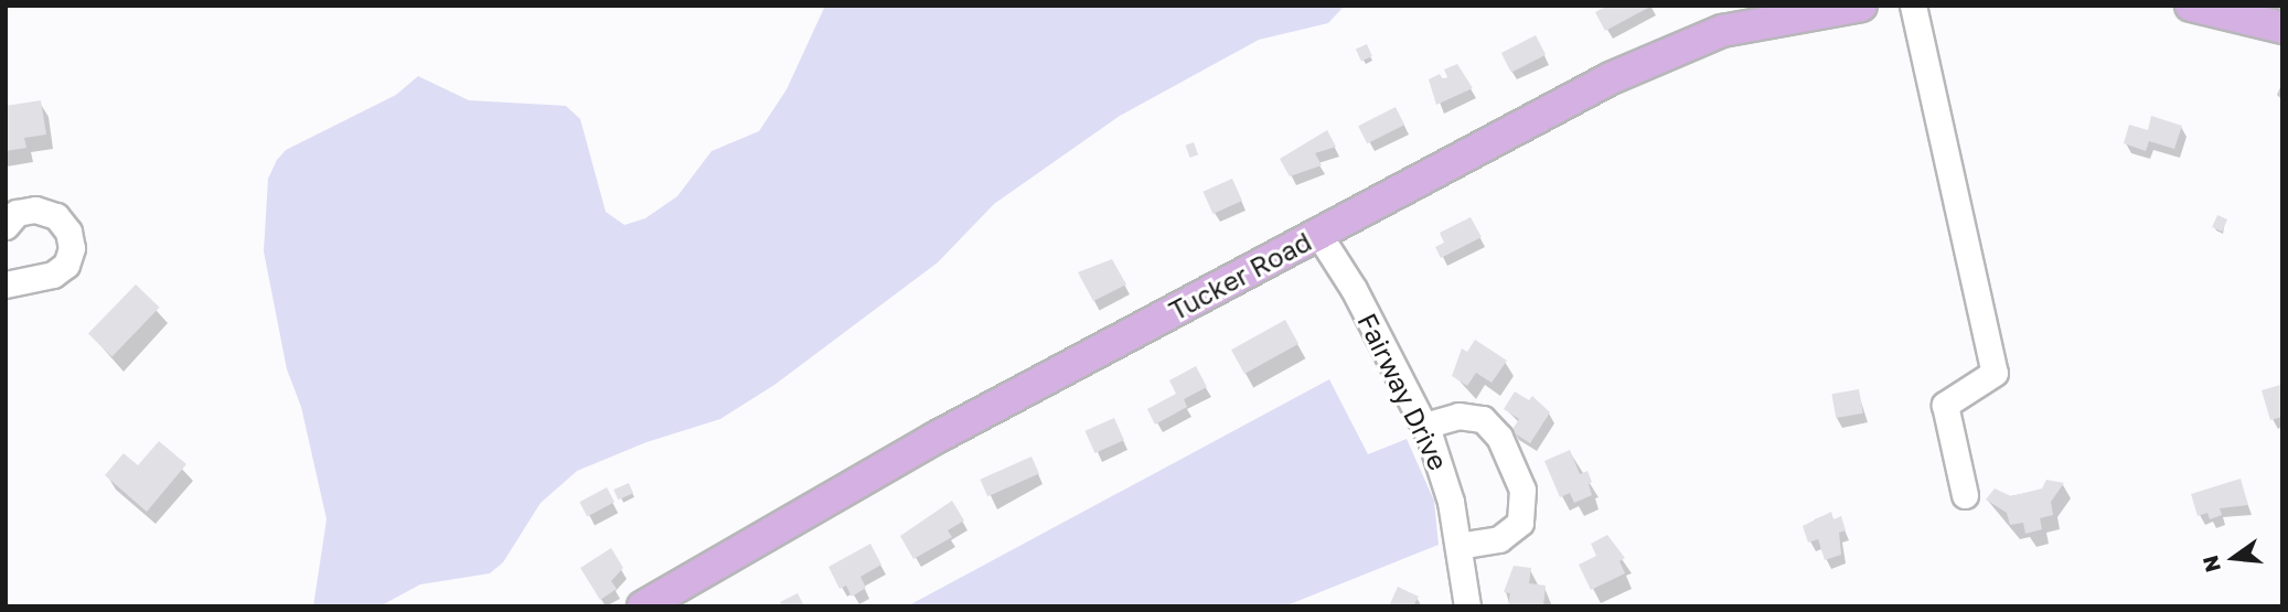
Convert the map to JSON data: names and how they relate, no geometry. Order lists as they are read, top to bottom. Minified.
{"streets":{"main road":["Tucker Road"],"street":["Fairway Drive"]},"crossings":[["Tucker Road","Fairway Drive"]],"north":"left"}
